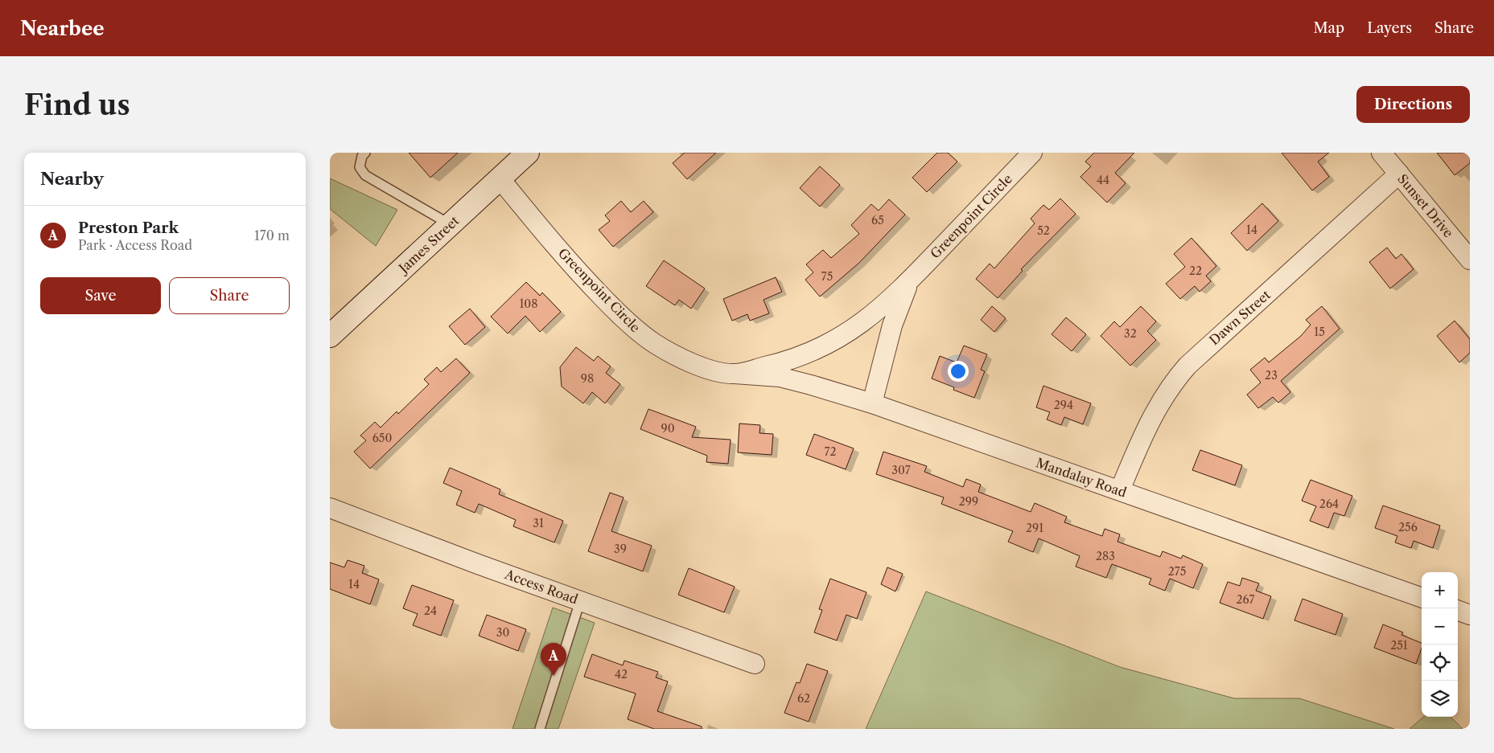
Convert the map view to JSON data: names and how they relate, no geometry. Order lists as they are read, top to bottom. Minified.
{"streets":{"main road":["James Street"],"street":["Sunset Drive","Greenpoint Circle","Dawn Street","Mandalay Road","Access Road"]},"crossings":[["Sunset Drive","Dawn Street"],["Greenpoint Circle","James Street"],["Greenpoint Circle","Mandalay Road"],["Dawn Street","Mandalay Road"]],"house_numbers":["44","65","14","52","22","75","108","15","32","23","98","294","90","650","72","307","299","264","31","256","291","39","283","275","14","267","24","30","251","42","62"],"page":{"header":"Nearbee","nav":["Map","Layers","Share"],"buttons":["Directions",["Save","Share"]],"title":"Find us","heading":"Nearby","list":[{"mark":"A","name":"Preston Park","note":"Park · Access Road","value":"170 m"}],"map_buttons":["+","−"],"pins":"A"}}
